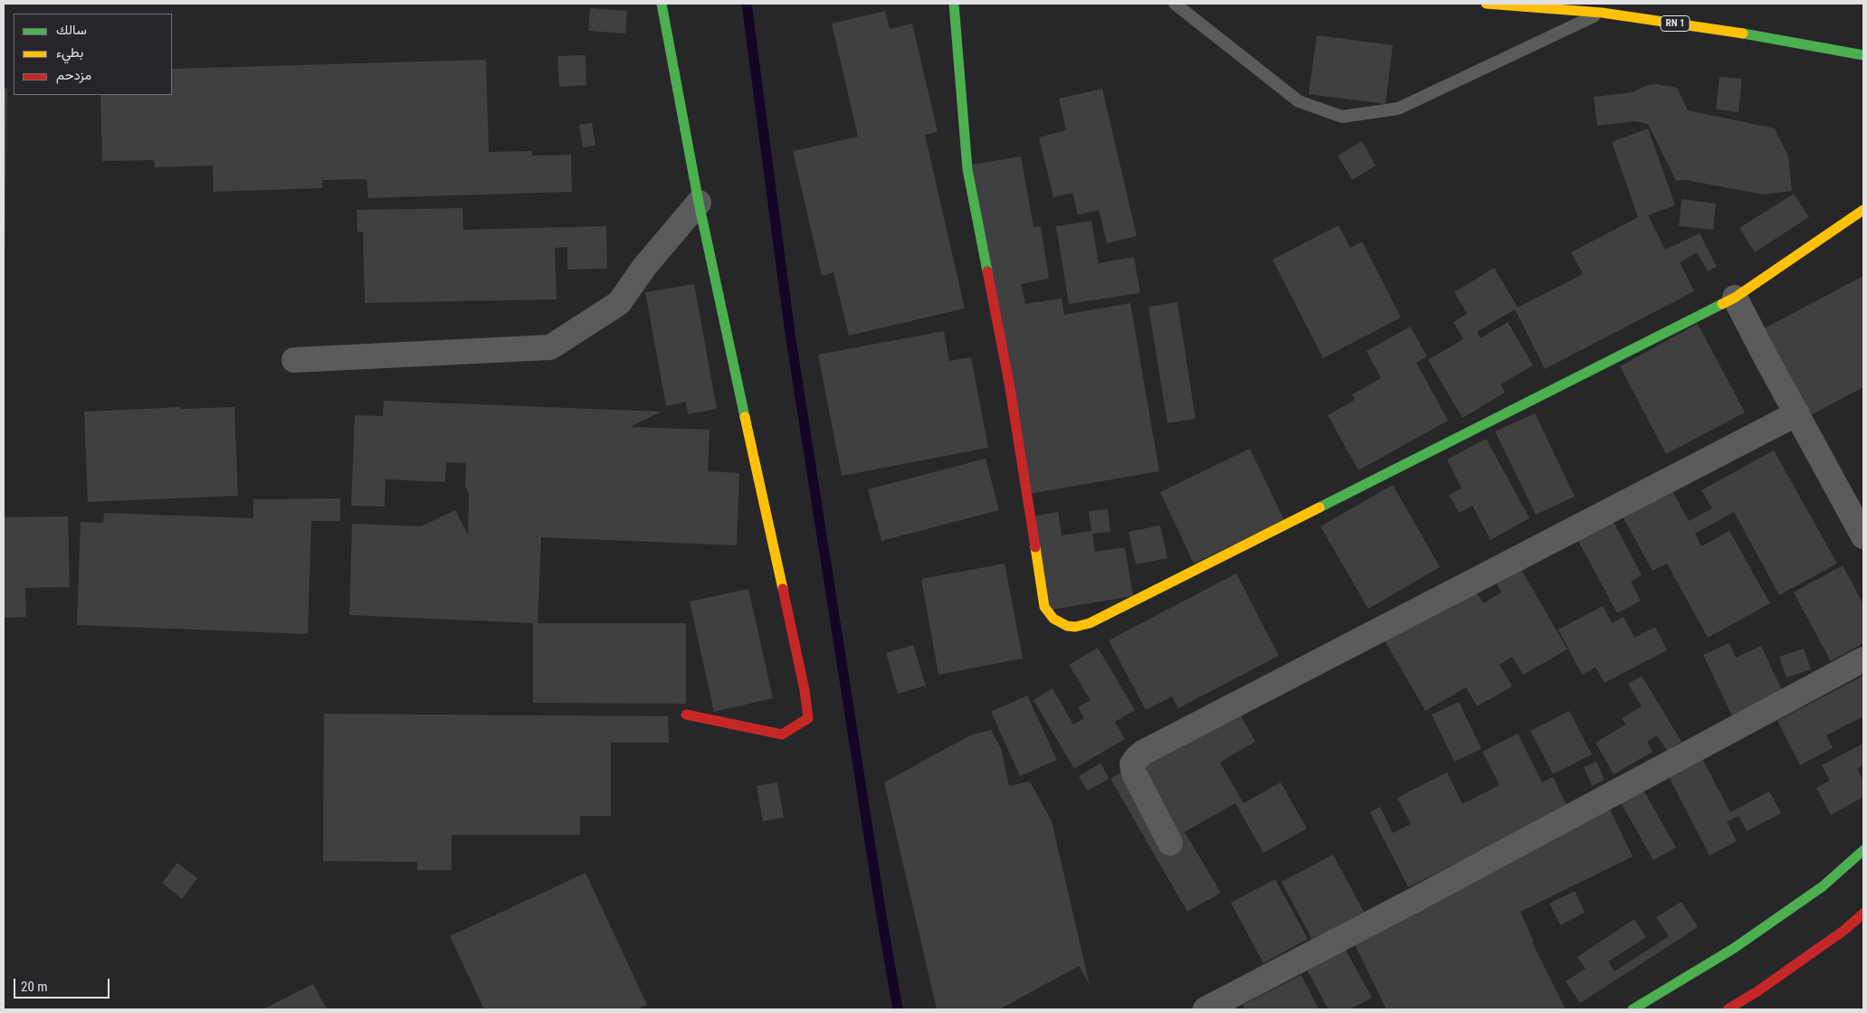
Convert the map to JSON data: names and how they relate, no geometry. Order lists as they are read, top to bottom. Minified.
{"streets":{"main road":["RN 1"]},"legend":["سالك","بطيء","مزدحم"],"scale_bar":"20 m"}
